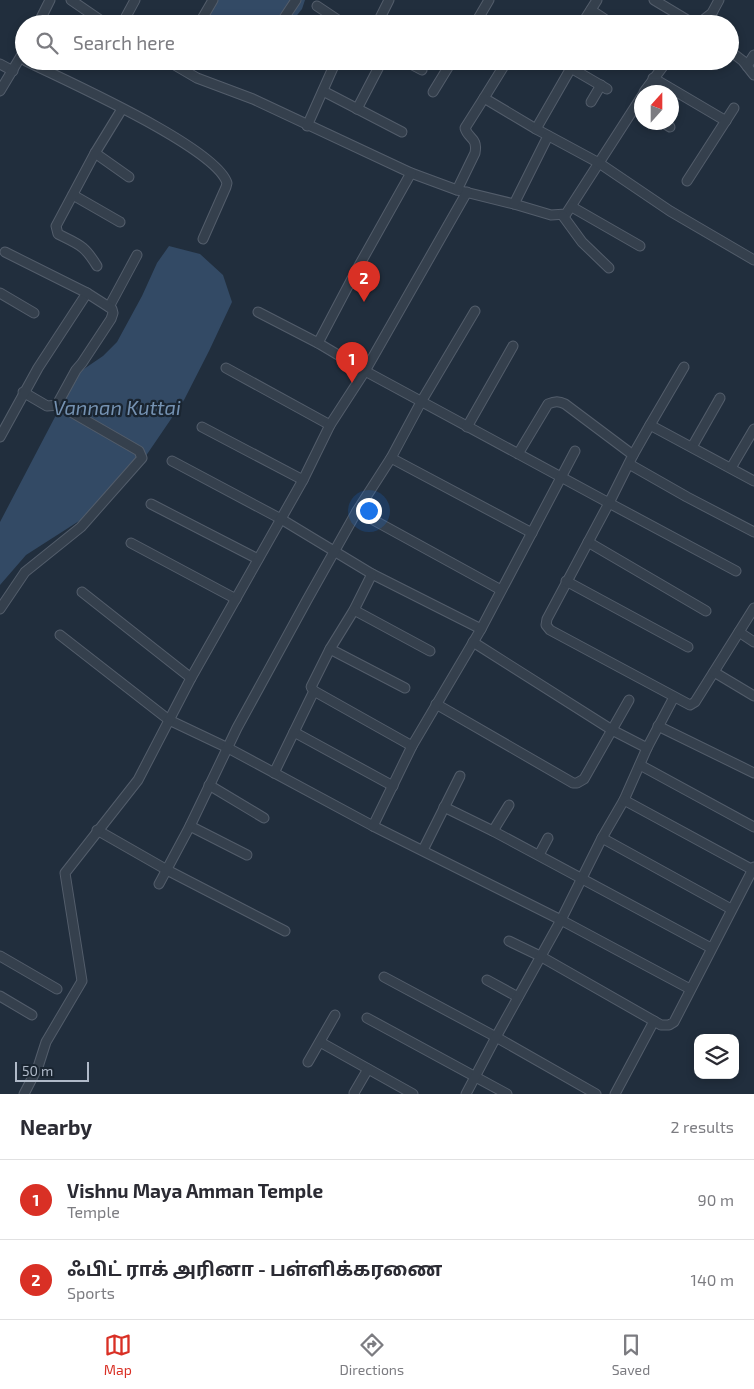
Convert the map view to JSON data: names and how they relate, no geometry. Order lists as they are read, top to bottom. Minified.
{"water":["Vannan Kuttai"],"scale_bar":"50 m","north":"top","page":{"search":"Search here","pins":["2","1"],"scale":"50 m","heading":["Nearby","2 results"],"list":[{"mark":"1","name":"Vishnu Maya Amman Temple","note":"Temple","value":"90 m"},{"mark":"2","name":"ஃபிட் ராக் அரினா - பள்ளிக்கரணை","note":"Sports","value":"140 m"}],"nav":["Map","Directions","Saved"]}}
